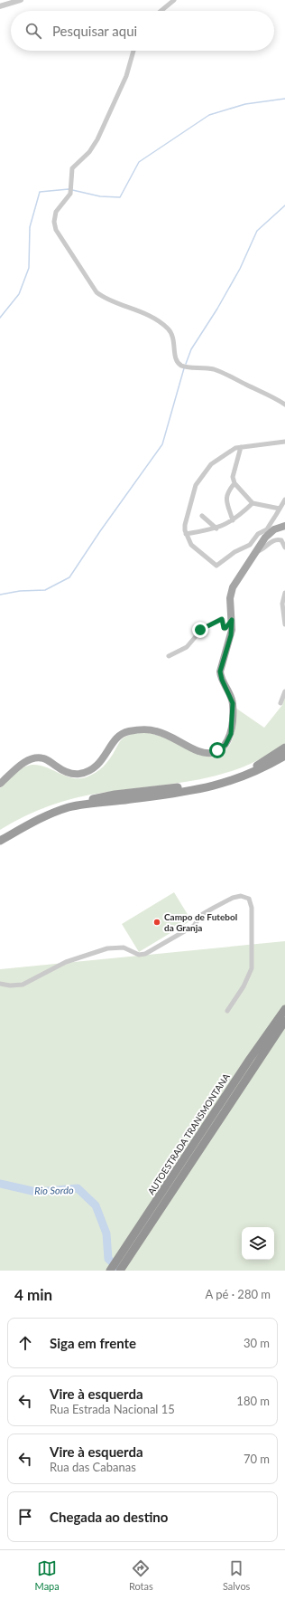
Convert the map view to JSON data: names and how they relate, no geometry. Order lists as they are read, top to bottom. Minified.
{"streets":{"highway":["AUTOESTRADA TRANSMONTANA"]},"water":["Rio Sordo"],"places":["Campo de Futebol da Granja"],"page":{"search":"Pesquisar aqui","heading":["4 min","A pé · 280 m"],"list":[["Siga em frente","30 m"],["Vire à esquerda","Rua Estrada Nacional 15","180 m"],["Vire à esquerda","Rua das Cabanas","70 m"],"Chegada ao destino"],"nav":["Mapa","Rotas","Salvos"]}}
